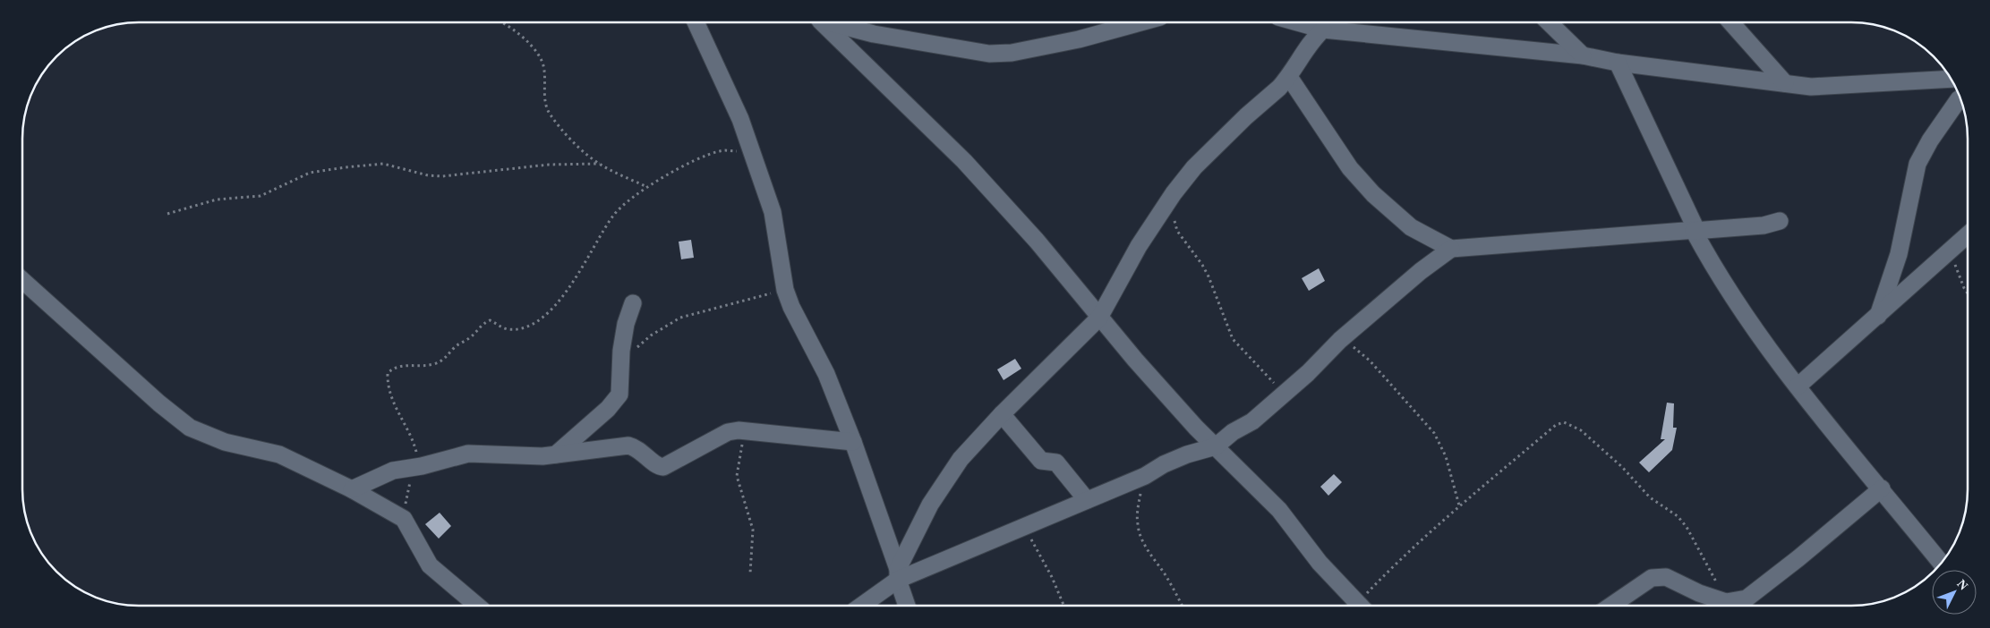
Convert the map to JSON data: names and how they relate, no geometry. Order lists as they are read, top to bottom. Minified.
{"north":"top right"}
